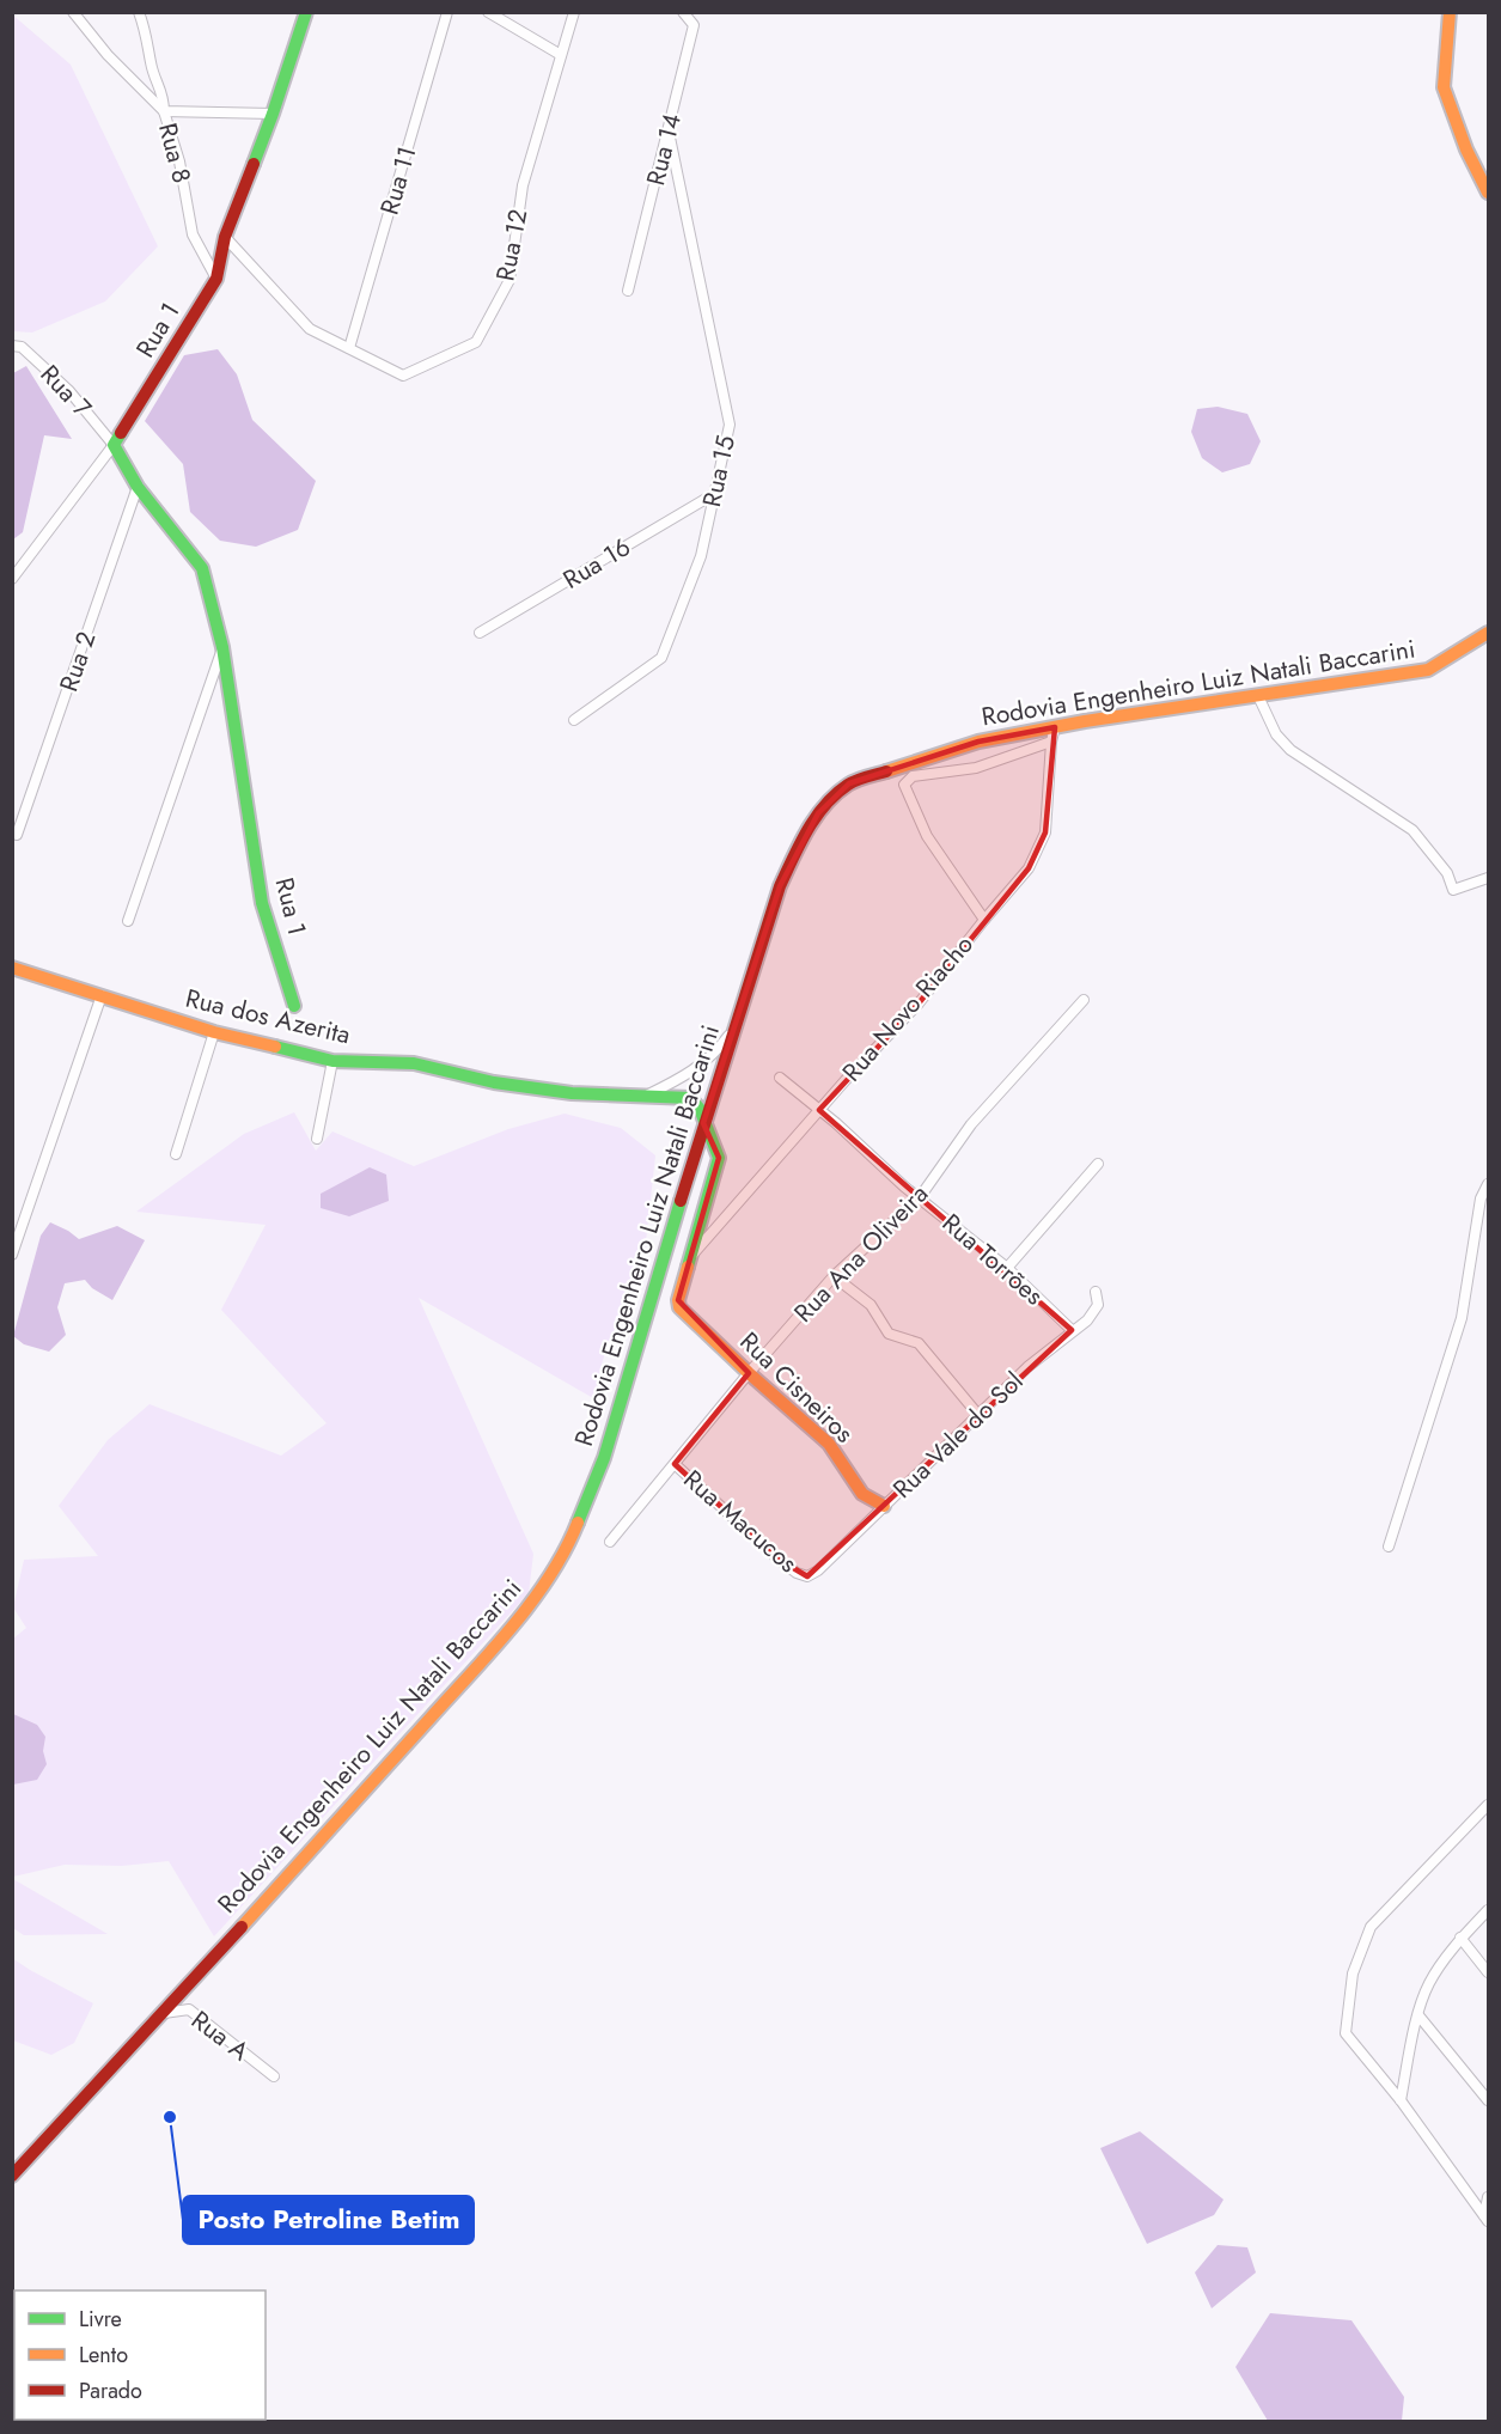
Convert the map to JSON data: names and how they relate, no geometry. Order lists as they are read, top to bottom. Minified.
{"streets":{"main road":["Rua 1","Rodovia Engenheiro Luiz Natali Baccarini","Rua dos Azerita","Rua Cisneiros"],"street":["Rua 14","Rua 8","Rua 11","Rua 12","Rua 7","Rua 15","Rua 16","Rua 2","Rua Novo Riacho","Rua Ana Oliveira","Rua Torrões","Rua Vale do Sol","Rua Macucos","Rua A"]},"crossings":[["Rua 14","Rua 15"],["Rua 8","Rua 1"],["Rua 11","Rua 12"],["Rua 12","Rua 1"],["Rua 1","Rua 7"],["Rua 1","Rua 2"],["Rua 15","Rua 16"],["Rodovia Engenheiro Luiz Natali Baccarini","Rua Novo Riacho"],["Rodovia Engenheiro Luiz Natali Baccarini","Rua dos Azerita"],["Rodovia Engenheiro Luiz Natali Baccarini","Rua A"],["Rua Novo Riacho","Rua Torrões"],["Rua Novo Riacho","Rua Cisneiros"],["Rua Ana Oliveira","Rua Torrões"],["Rua Ana Oliveira","Rua Cisneiros"],["Rua Ana Oliveira","Rua Macucos"],["Rua Torrões","Rua Vale do Sol"],["Rua Cisneiros","Rua Vale do Sol"],["Rua Vale do Sol","Rua Macucos"]],"places":["Posto Petroline Betim"],"legend":["Livre","Lento","Parado"]}
